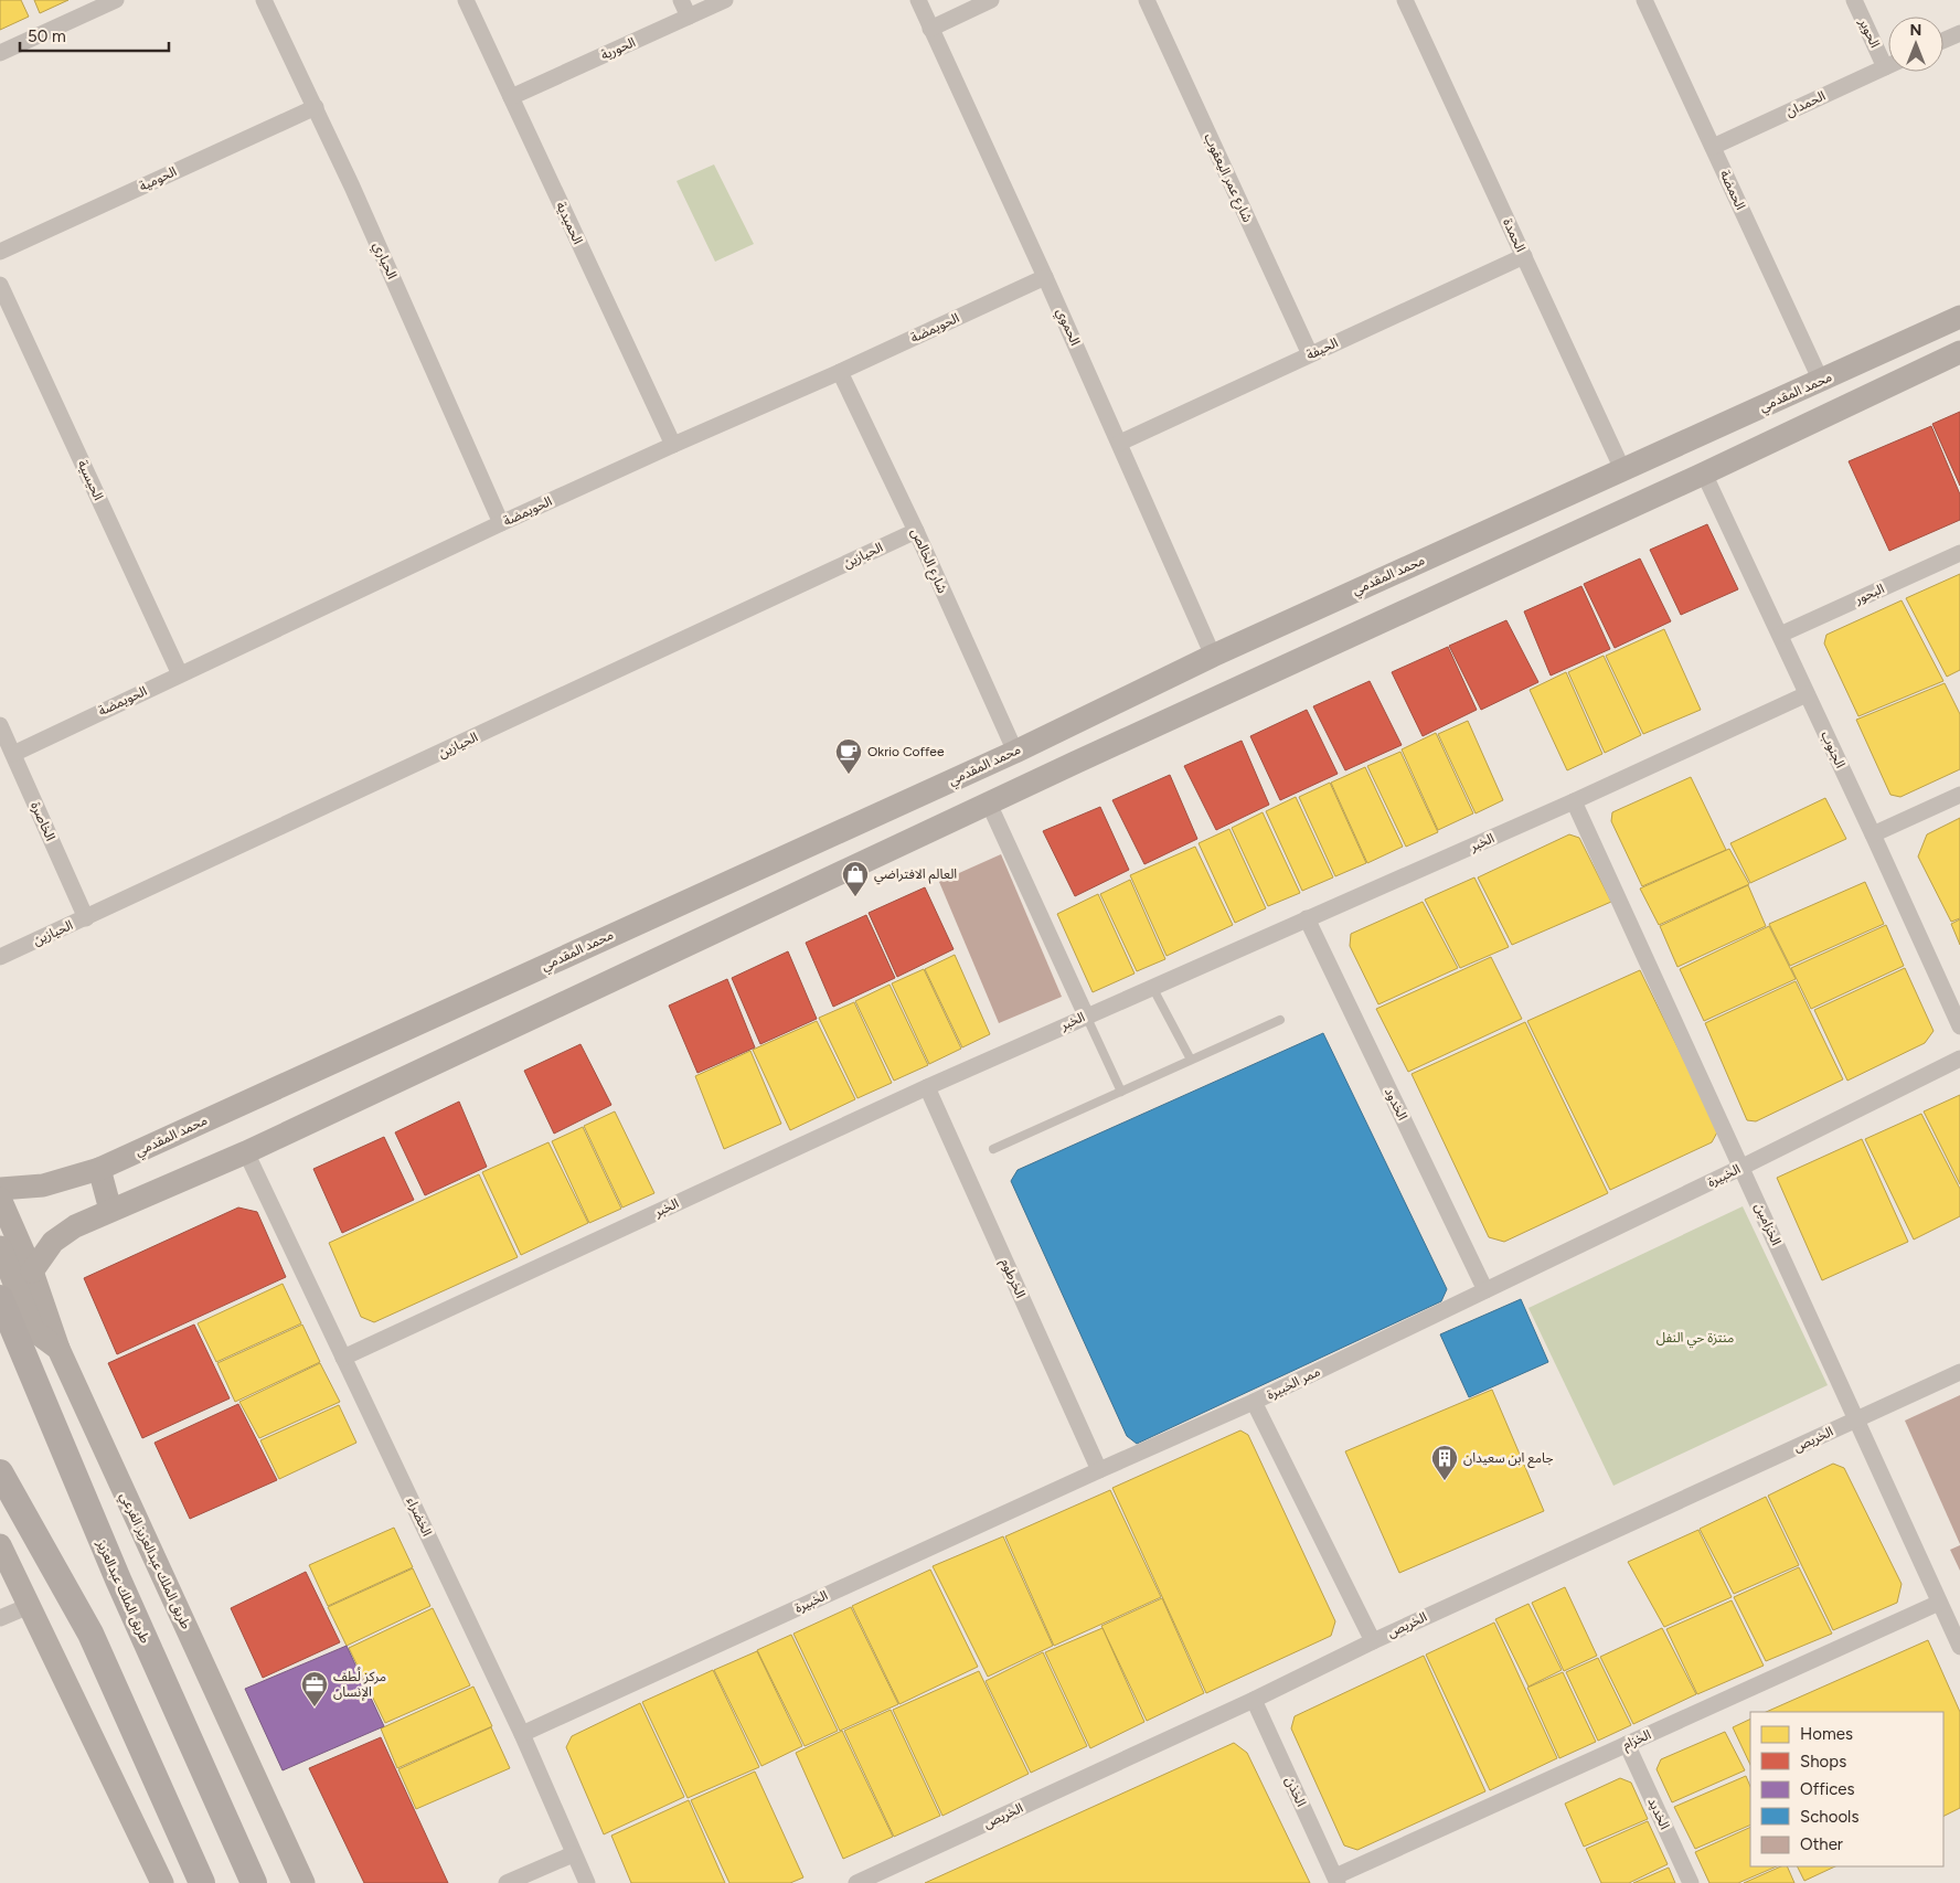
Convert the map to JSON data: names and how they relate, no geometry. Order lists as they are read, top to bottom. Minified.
{"streets":{"main road":["طريق الملك عبدالعزيز"],"street":["الحوير","الحورية","الحمدان","شارع عمر اليعقوب","الحومية","الحمضة","الحميدية","الحمدة","الحياري","الحموي","الحويمضة","الحيفة","محمد المقدمي","الحيسية","الحيازين","شارع الخالص","البحور","الجنوب","الخاصرة","الخبر","الخدود","الخبيرة","الخزامين","الخرطوم","ممر الخبيرة","الخريص","الخضراء","طريق الملك عبدالعزيز الفرعي","الخزام","الخذن","الخديد"]},"crossings":[["الحورية","الحميدية"],["الحمدان","الحمضة"],["شارع عمر اليعقوب","الحيفة"],["الحومية","الحياري"],["الحمضة","محمد المقدمي"],["الحميدية","الحويمضة"],["الحمدة","الحيفة"],["الحمدة","محمد المقدمي"],["الحياري","الحويمضة"],["الحموي","الحويمضة"],["الحموي","الحيفة"],["الحموي","محمد المقدمي"],["الحويمضة","الحيسية"],["الحويمضة","شارع الخالص"],["الحويمضة","الخاصرة"],["محمد المقدمي","شارع الخالص"],["الحيازين","شارع الخالص"],["الحيازين","الخاصرة"],["البحور","الجنوب"],["الجنوب","الخبر"],["الخبر","الخدود"],["الخبر","الخزامين"],["الخبر","الخرطوم"],["الخبر","الخضراء"],["الخدود","الخبيرة"],["الخدود","ممر الخبيرة"],["الخبيرة","الخزامين"],["الخبيرة","الخرطوم"],["الخبيرة","ممر الخبيرة"],["الخبيرة","الخضراء"],["الخزامين","الخريص"],["الخزامين","الخزام"],["الخرطوم","ممر الخبيرة"],["الخريص","الخذن"],["الخزام","الخذن"],["الخزام","الخديد"]],"parks":["منتزة حي النفل"],"places":{"cafe":["Okrio Coffee"],"shop":["العالم الافتراضي"],"building":["جامع ابن سعيدان"],"office":["مركز لُطف الإنسان"]},"legend":["Homes","Shops","Offices","Schools","Other"],"scale_bar":"50 m","north":"top"}
